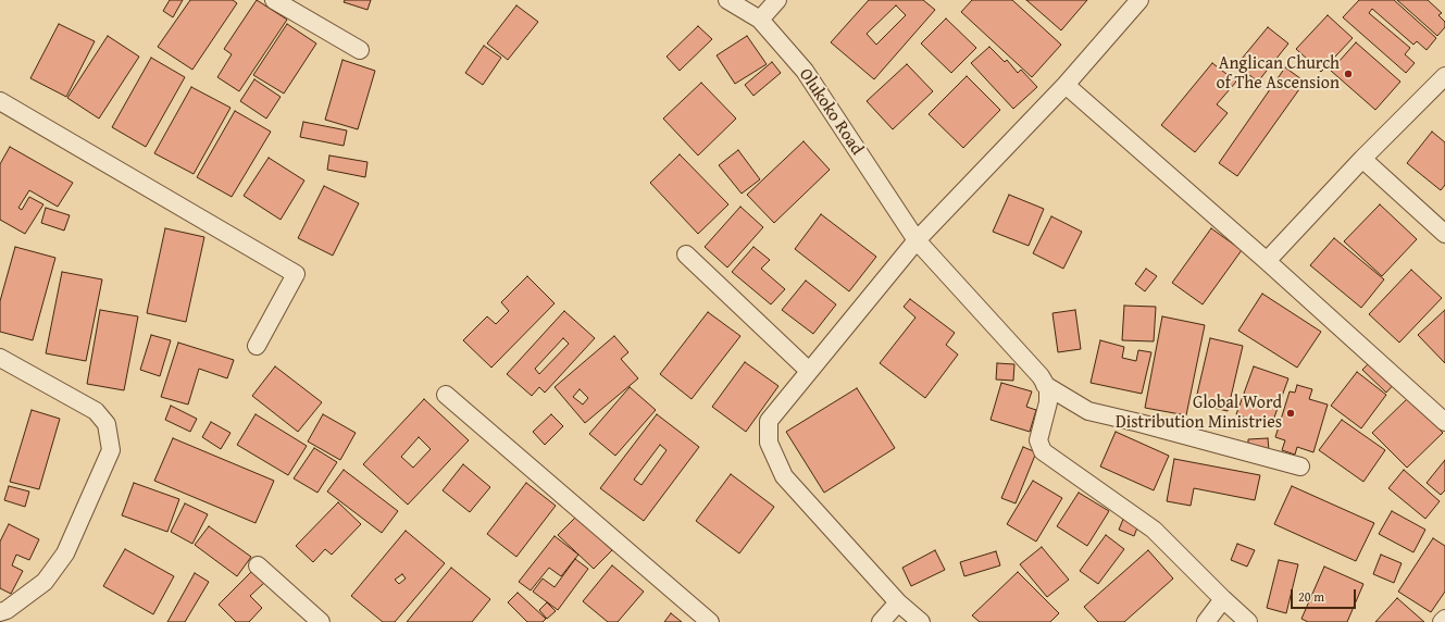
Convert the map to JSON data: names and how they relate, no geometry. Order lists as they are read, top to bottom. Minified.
{"streets":{"street":["Olukoko Road"]},"places":["Anglican Church of The Ascension","Global Word Distribution Ministries"],"scale_bar":"20 m"}
